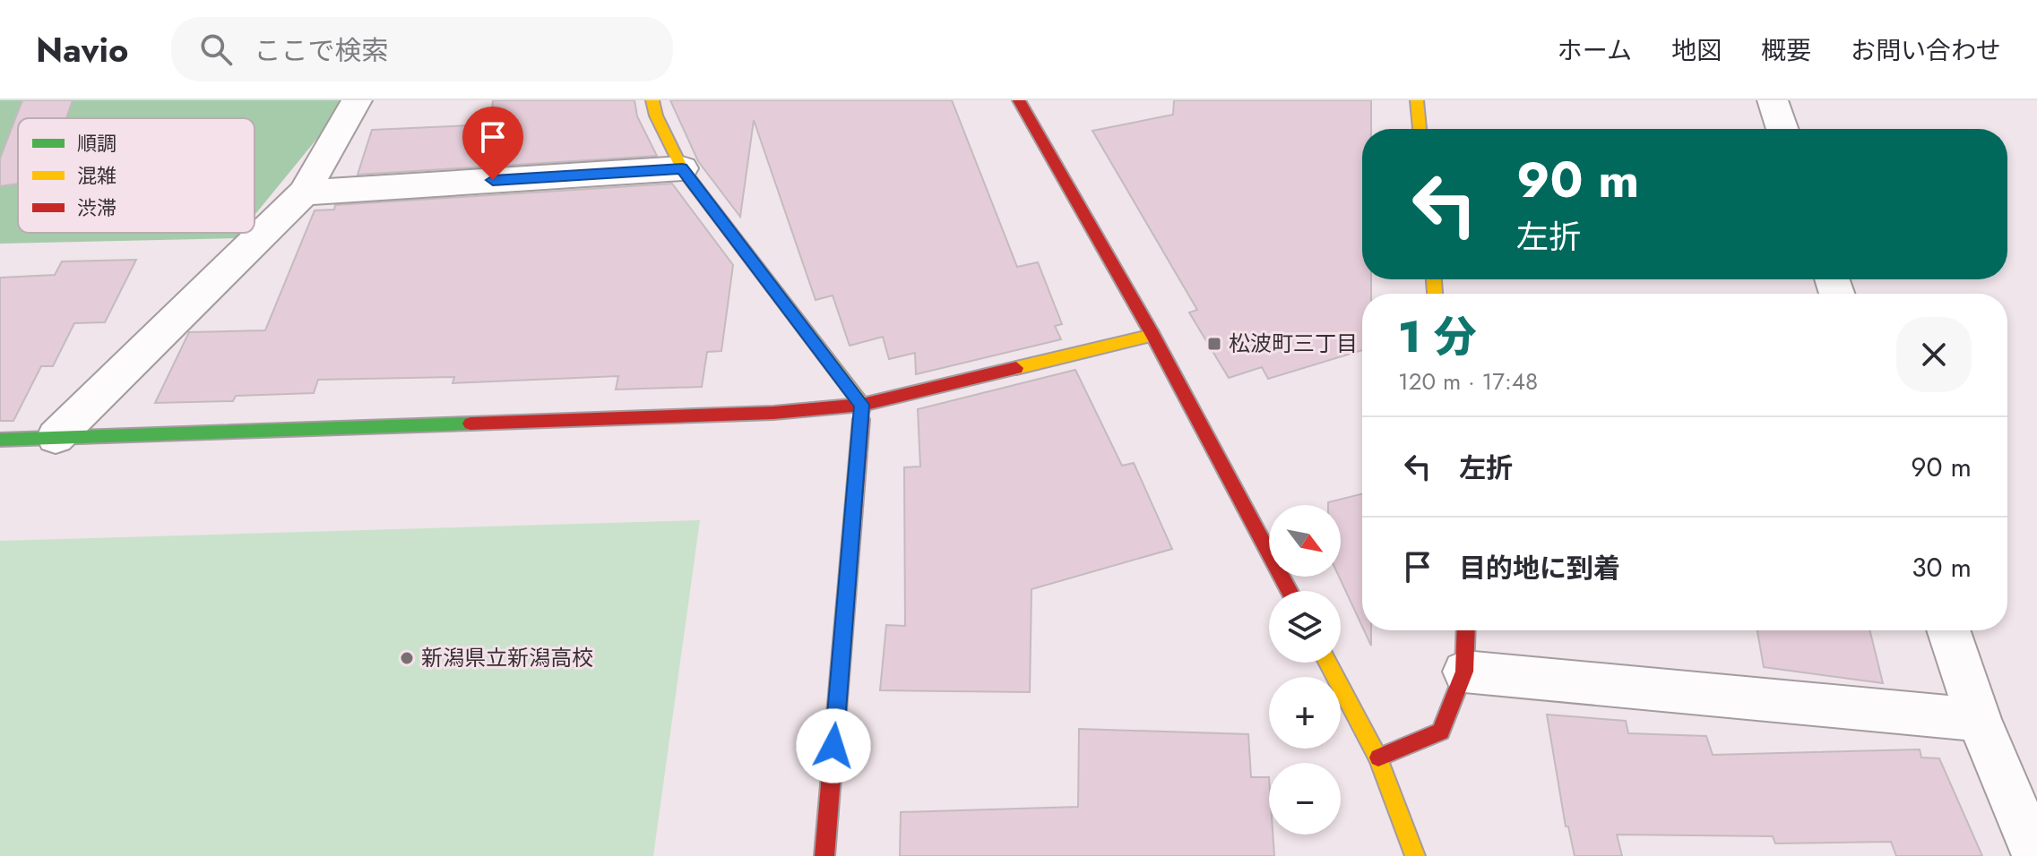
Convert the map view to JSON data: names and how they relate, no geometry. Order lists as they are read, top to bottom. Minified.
{"places":{"transit":["松波町三丁目"],"other":["新潟県立新潟高校"]},"legend":["順調","混雑","渋滞"],"north":"bottom right","page":{"header":"Navio","search":"ここで検索","nav":["ホーム","地図","概要","お問い合わせ"],"turn":["90 m","左折"],"heading":["1 分","120 m · 17:48"],"list":[{"name":"左折","value":"90 m"},{"name":"目的地に到着","value":"30 m"}],"map_buttons":["+","−"]}}
